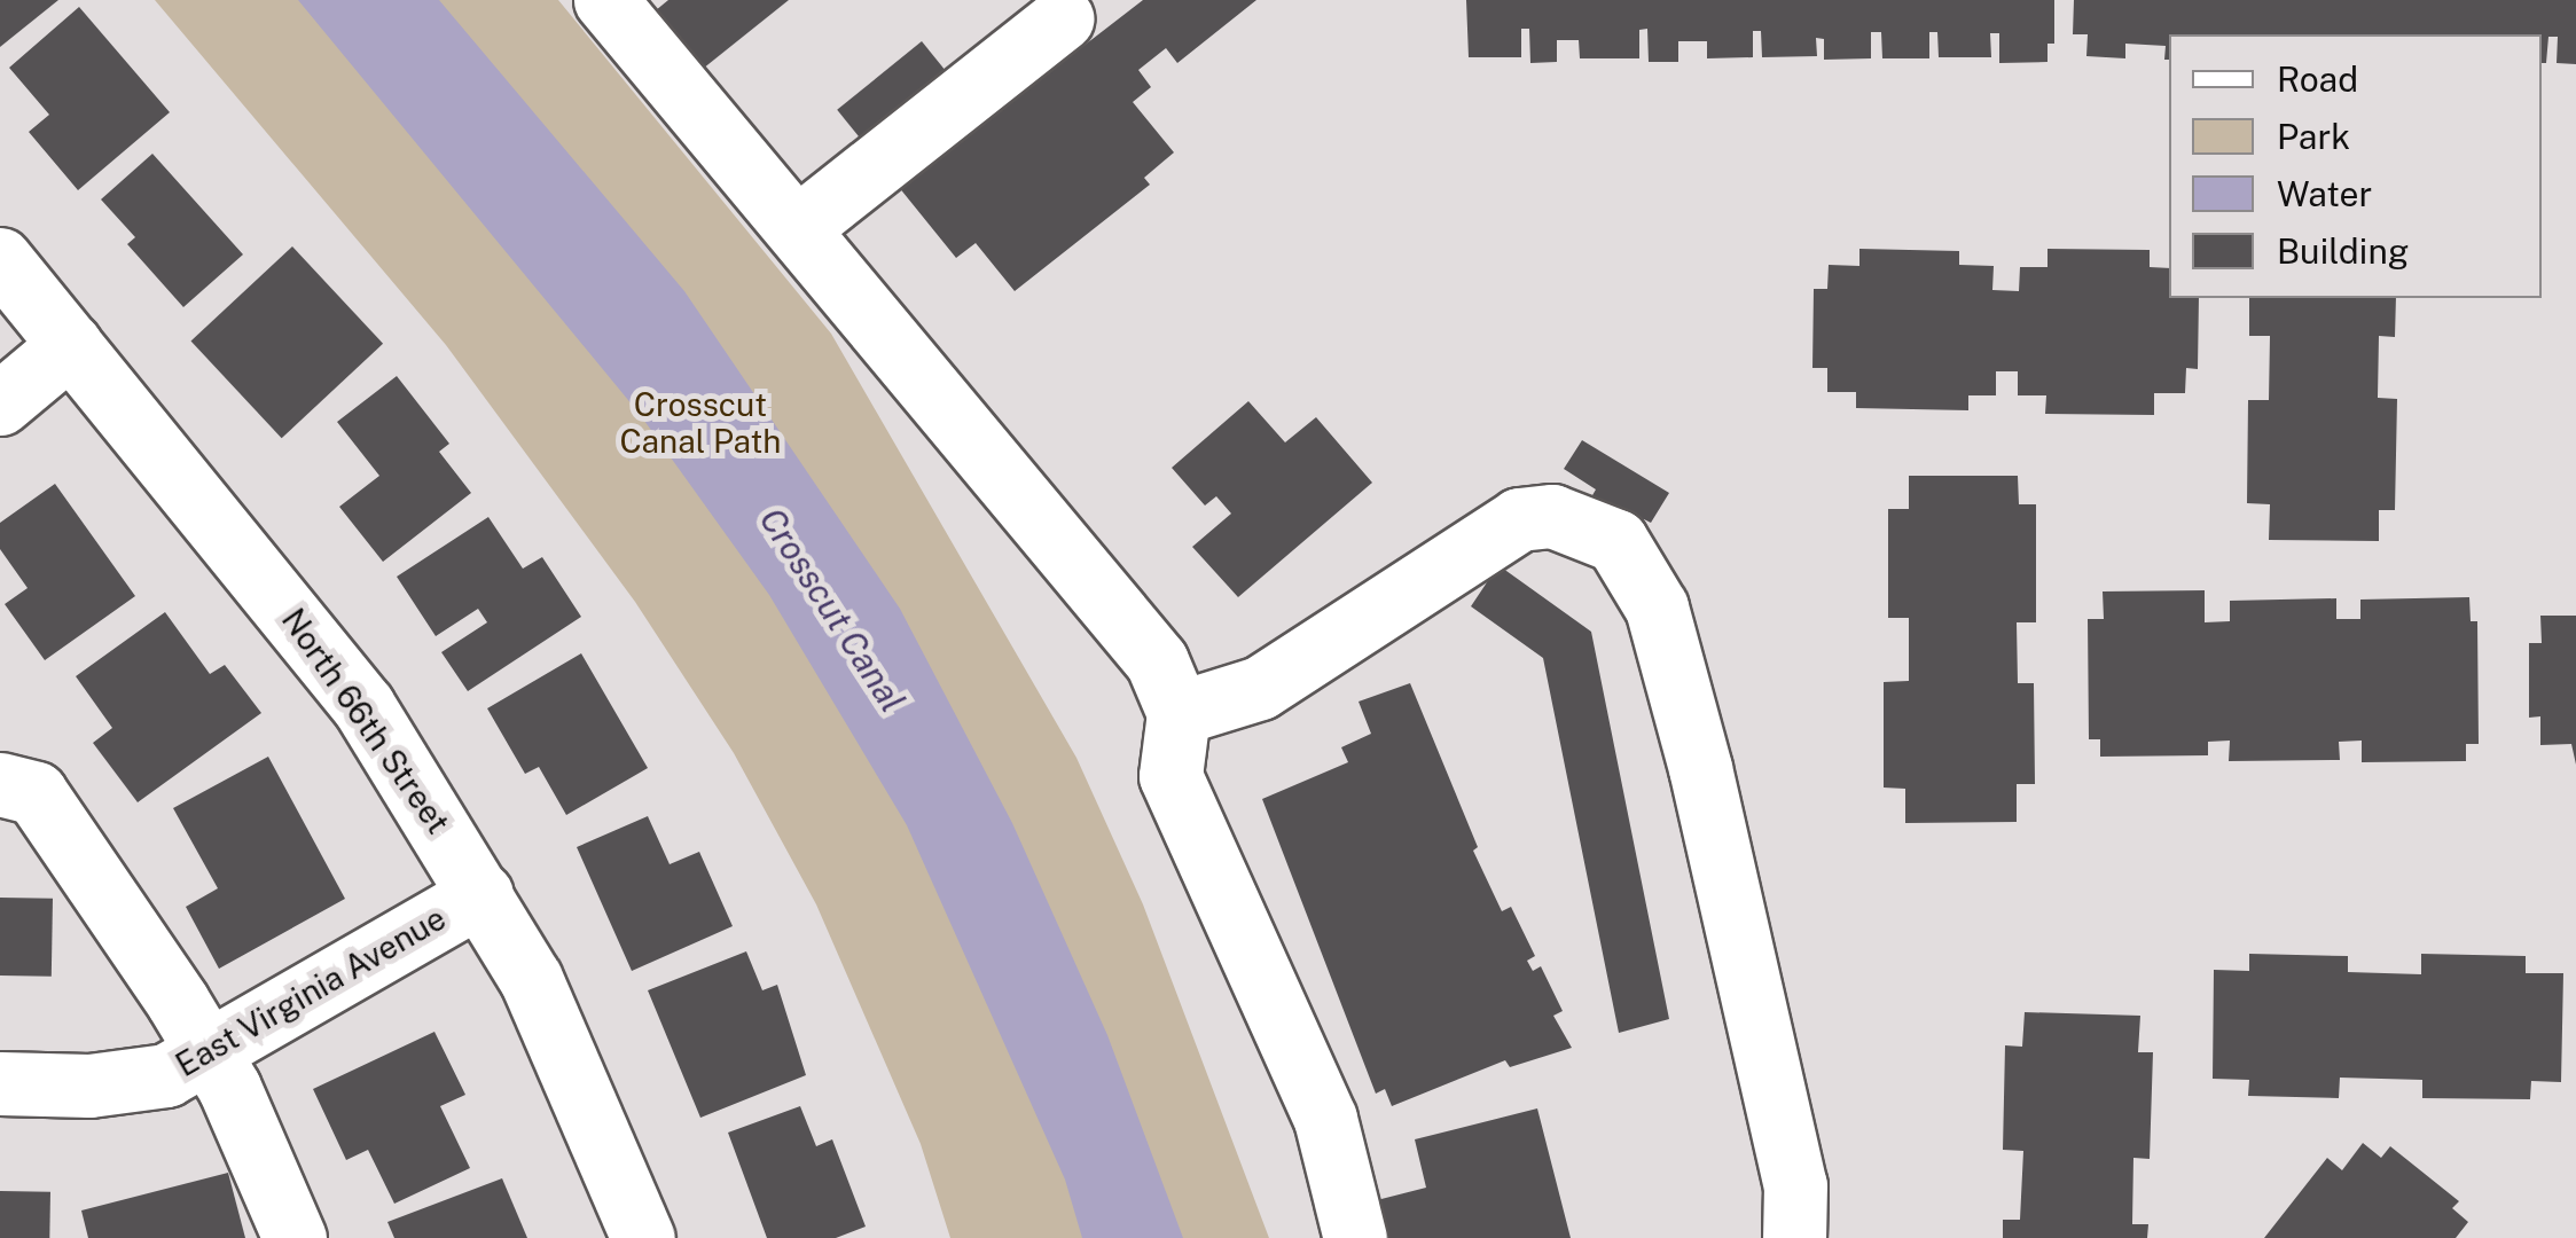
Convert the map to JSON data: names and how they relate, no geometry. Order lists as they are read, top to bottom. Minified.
{"streets":{"street":["North 66th Street","East Virginia Avenue"]},"crossings":[["North 66th Street","East Virginia Avenue"]],"water":["Crosscut Canal"],"parks":["Crosscut Canal Path"],"legend":["Road","Park","Water","Building"]}
